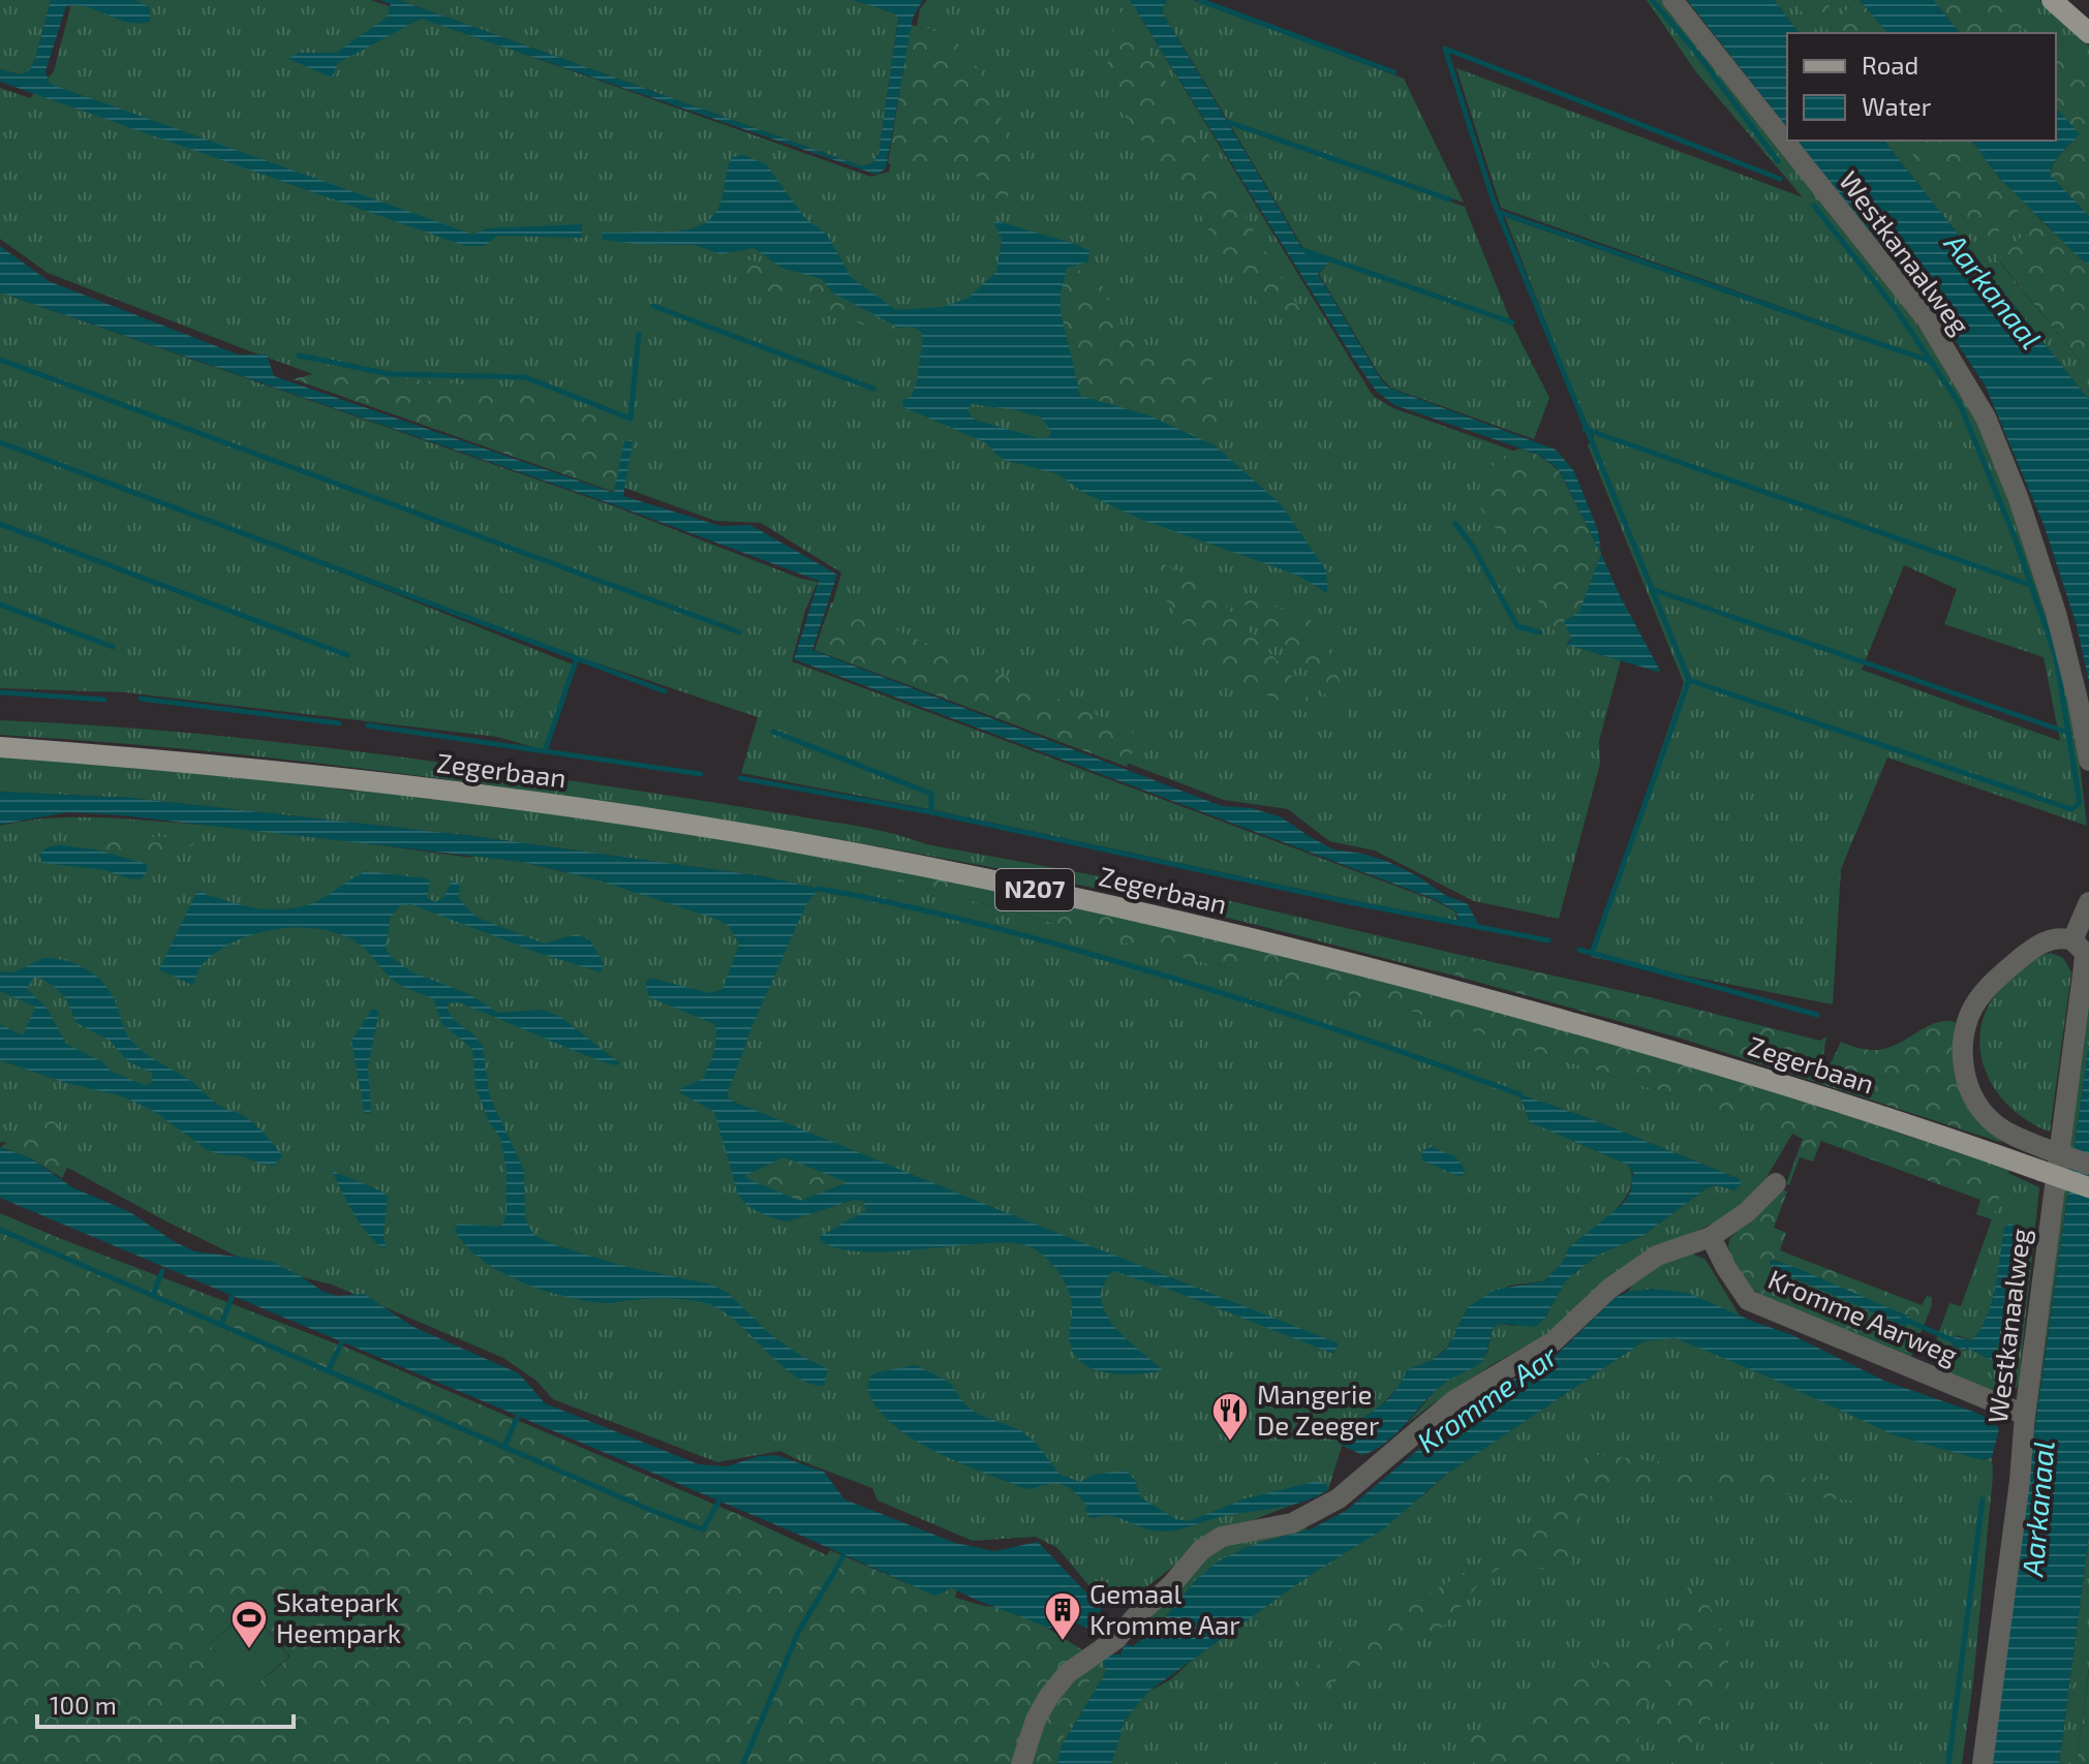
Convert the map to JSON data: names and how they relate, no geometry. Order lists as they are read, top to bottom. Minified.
{"streets":{"main road":["Zegerbaan","N207"],"street":["Westkanaalweg","Kromme Aarweg"]},"crossings":[["Westkanaalweg","Kromme Aarweg"]],"water":["Aarkanaal","Kromme Aar"],"places":{"restaurant":["Mangerie De Zeeger"],"building":["Gemaal Kromme Aar"],"sports":["Skatepark Heempark"]},"legend":["Road","Water"],"scale_bar":"100 m"}
